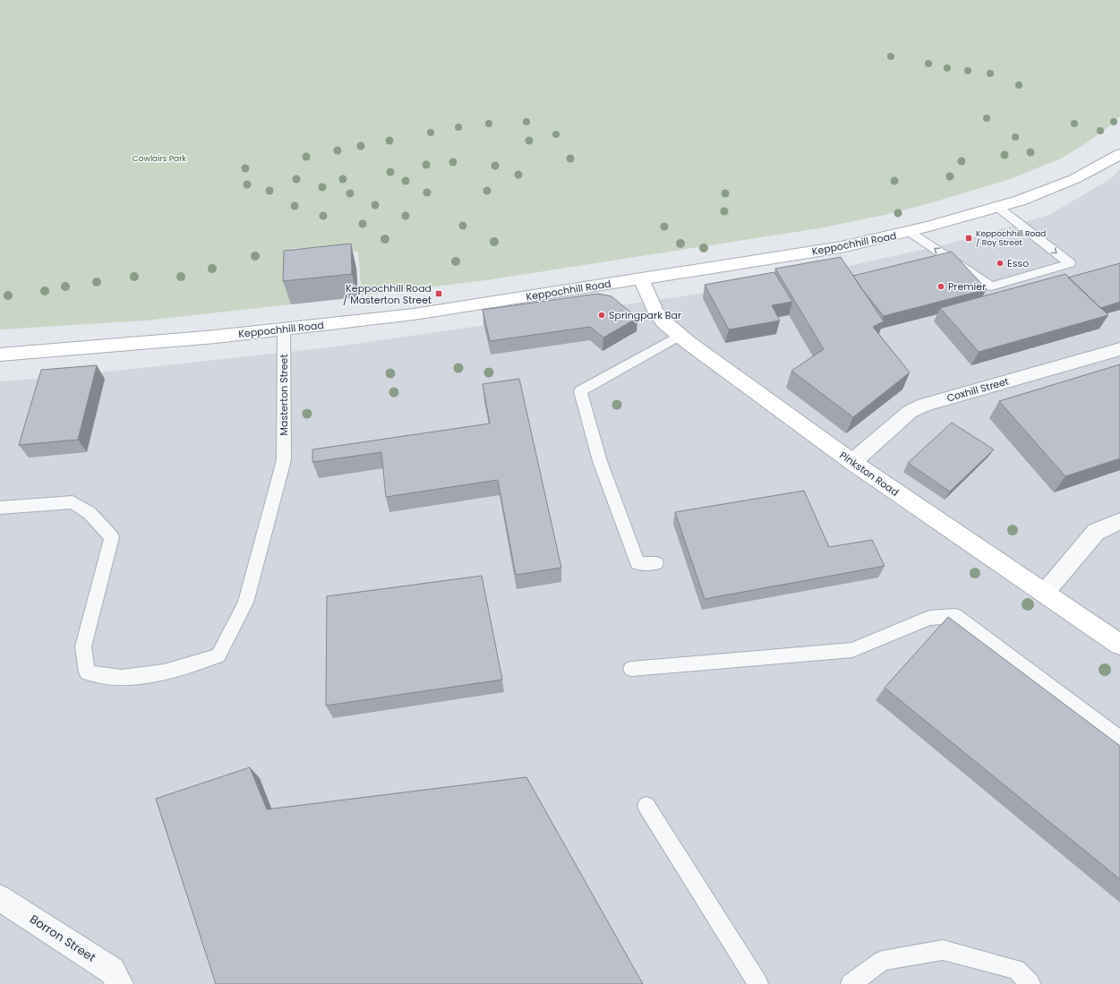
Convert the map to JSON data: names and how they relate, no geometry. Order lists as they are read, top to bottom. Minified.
{"streets":{"street":["Keppochhill Road","Coxhill Street","Pinkston Road","Borron Street"],"lane":["Masterton Street"]},"crossings":[["Keppochhill Road","Masterton Street"],["Keppochhill Road","Pinkston Road"],["Coxhill Street","Pinkston Road"]],"parks":["Cowlairs Park"],"places":{"transit":["Keppochhill Road / Roy Street","Keppochhill Road / Masterton Street"],"other":["Esso","Premier","Springpark Bar"]}}
